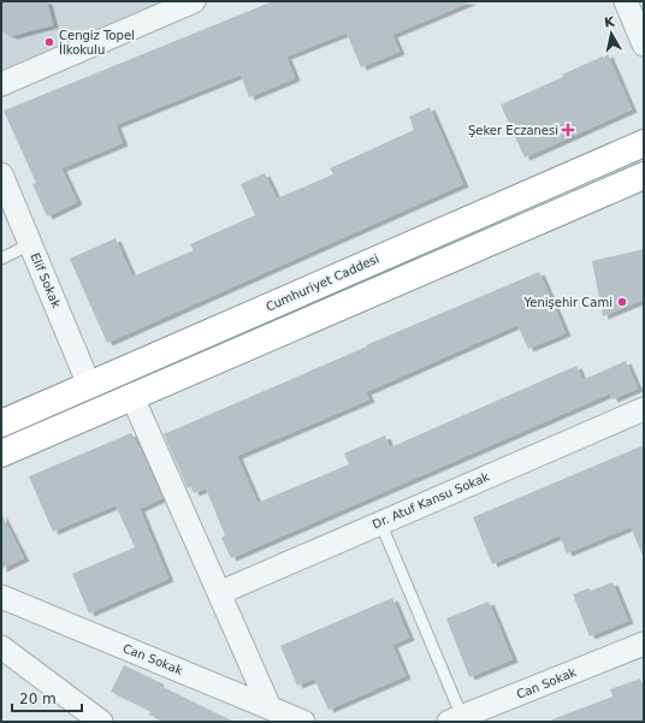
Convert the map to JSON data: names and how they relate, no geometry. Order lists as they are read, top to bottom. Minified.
{"streets":{"highway":["Cumhuriyet Caddesi"],"street":["Elif Sokak","Dr. Atuf Kansu Sokak","Can Sokak"]},"crossings":[["Elif Sokak","Cumhuriyet Caddesi"]],"places":{"other":["Cengiz Topel İlkokulu","Yenişehir Cami"],"health":["Şeker Eczanesi"]},"scale_bar":"20 m","north":"top"}
